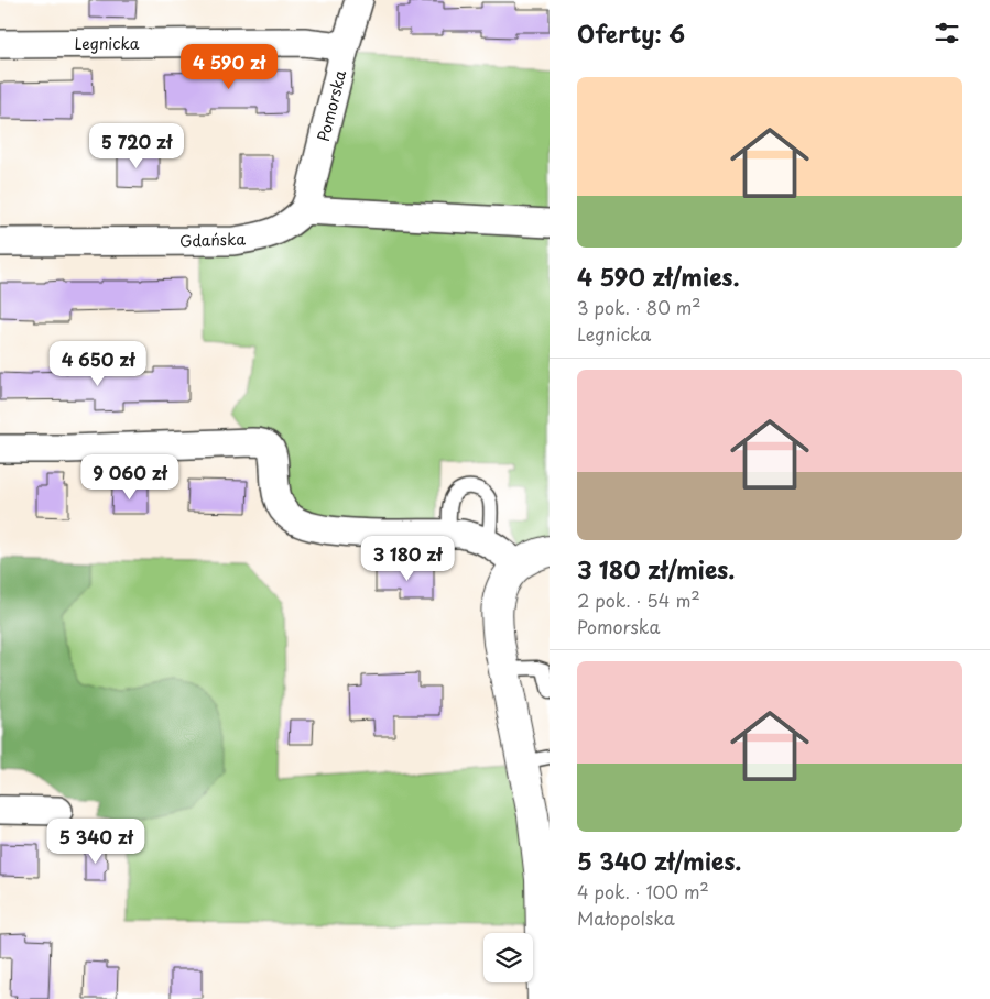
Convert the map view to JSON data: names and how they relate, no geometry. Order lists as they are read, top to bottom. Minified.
{"streets":{"street":["Legnicka","Pomorska","Gdańska"]},"crossings":[["Legnicka","Pomorska"],["Pomorska","Gdańska"]],"page":{"heading":"Oferty: 6","price":["4 590 zł","5 720 zł","4 650 zł","9 060 zł","3 180 zł","5 340 zł"],"list":[{"name":"4 590 zł/mies.","note":"3 pok. · 80 m² · Legnicka"},{"name":"3 180 zł/mies.","note":"2 pok. · 54 m² · Pomorska"},{"name":"5 340 zł/mies.","note":"4 pok. · 100 m² · Małopolska"}]}}
